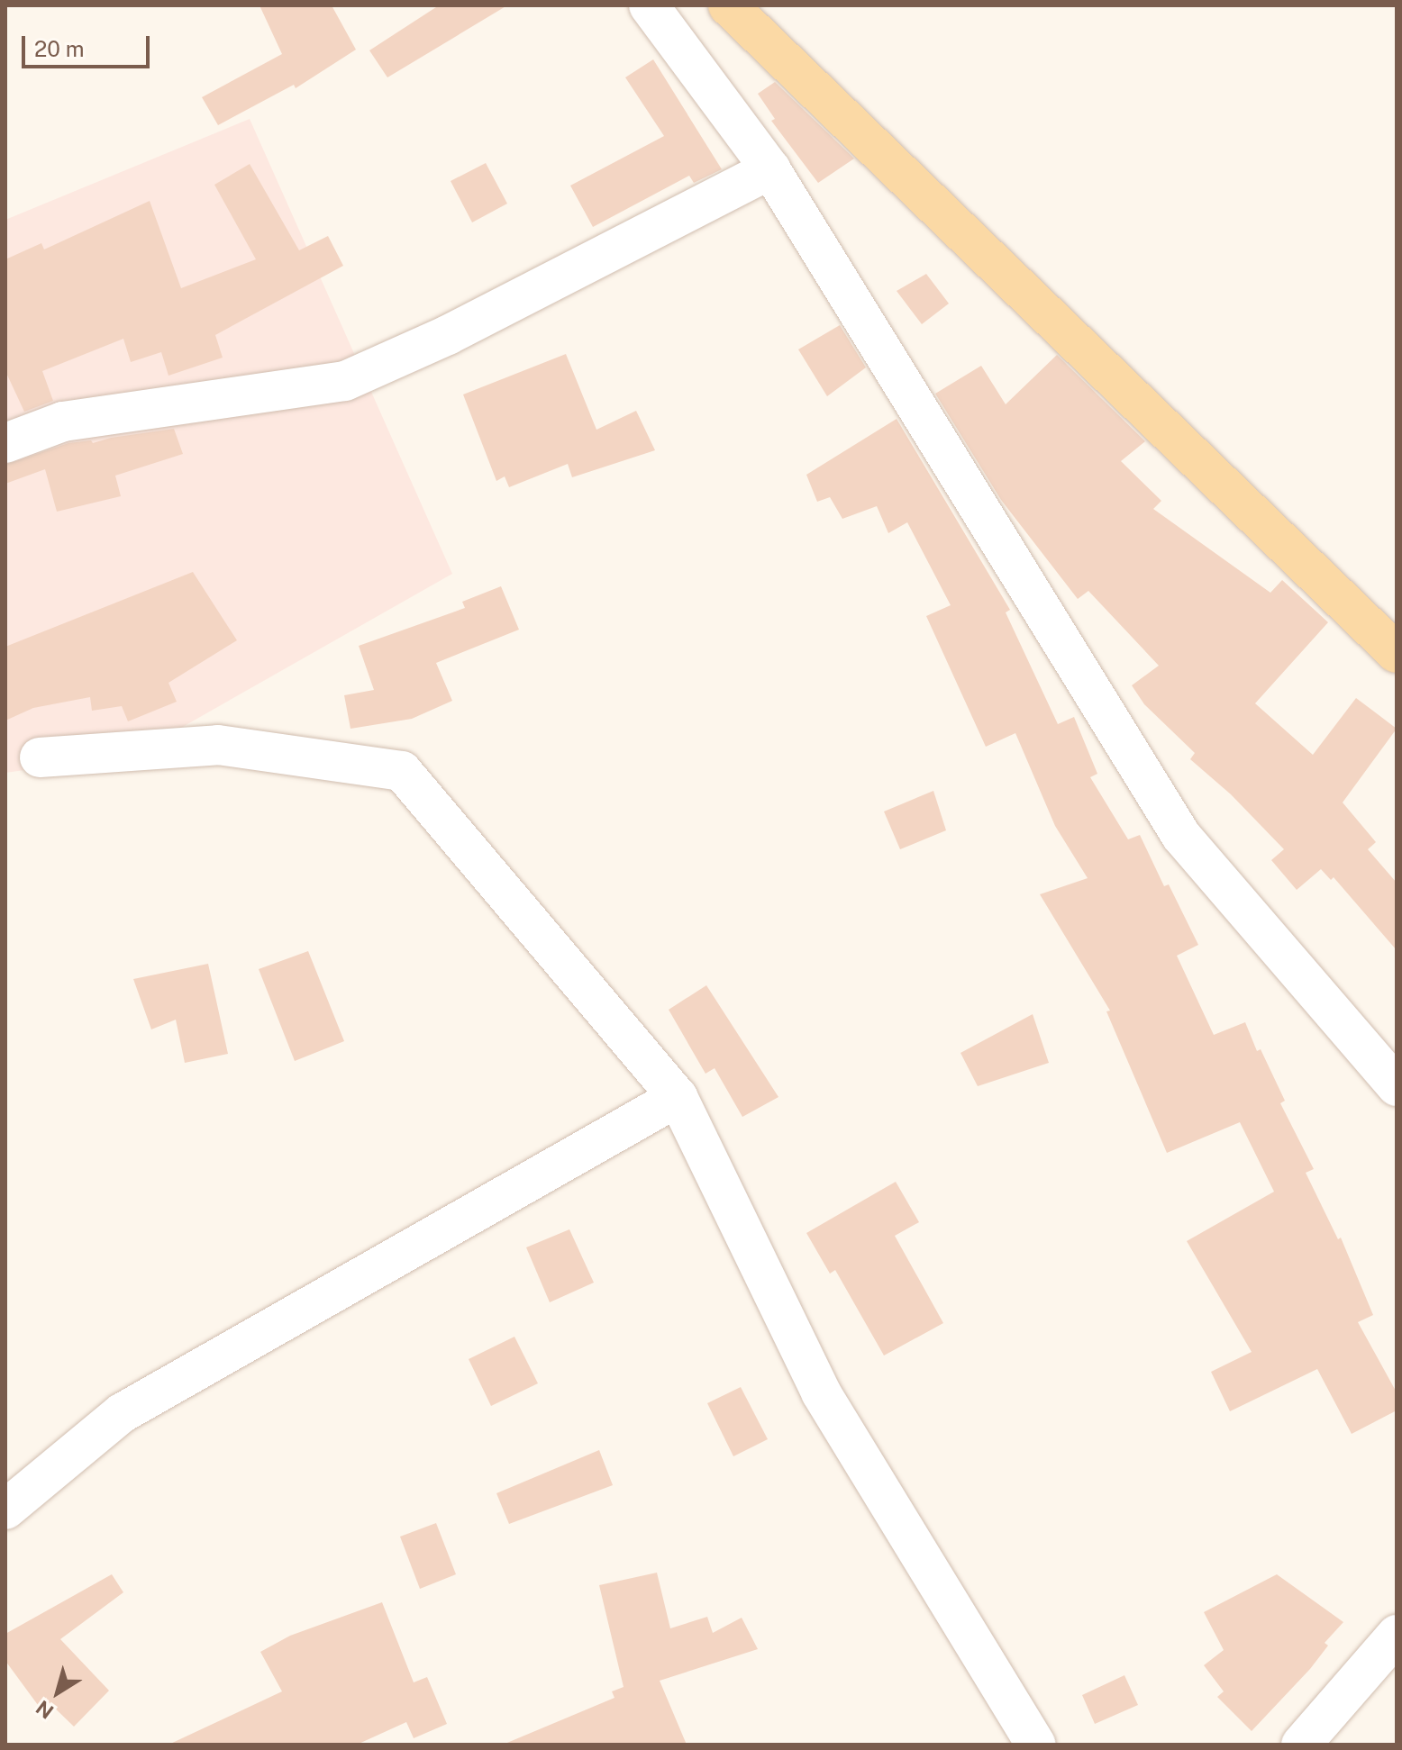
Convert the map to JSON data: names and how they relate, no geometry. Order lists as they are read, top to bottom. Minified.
{"scale_bar":"20 m","north":"bottom left"}
